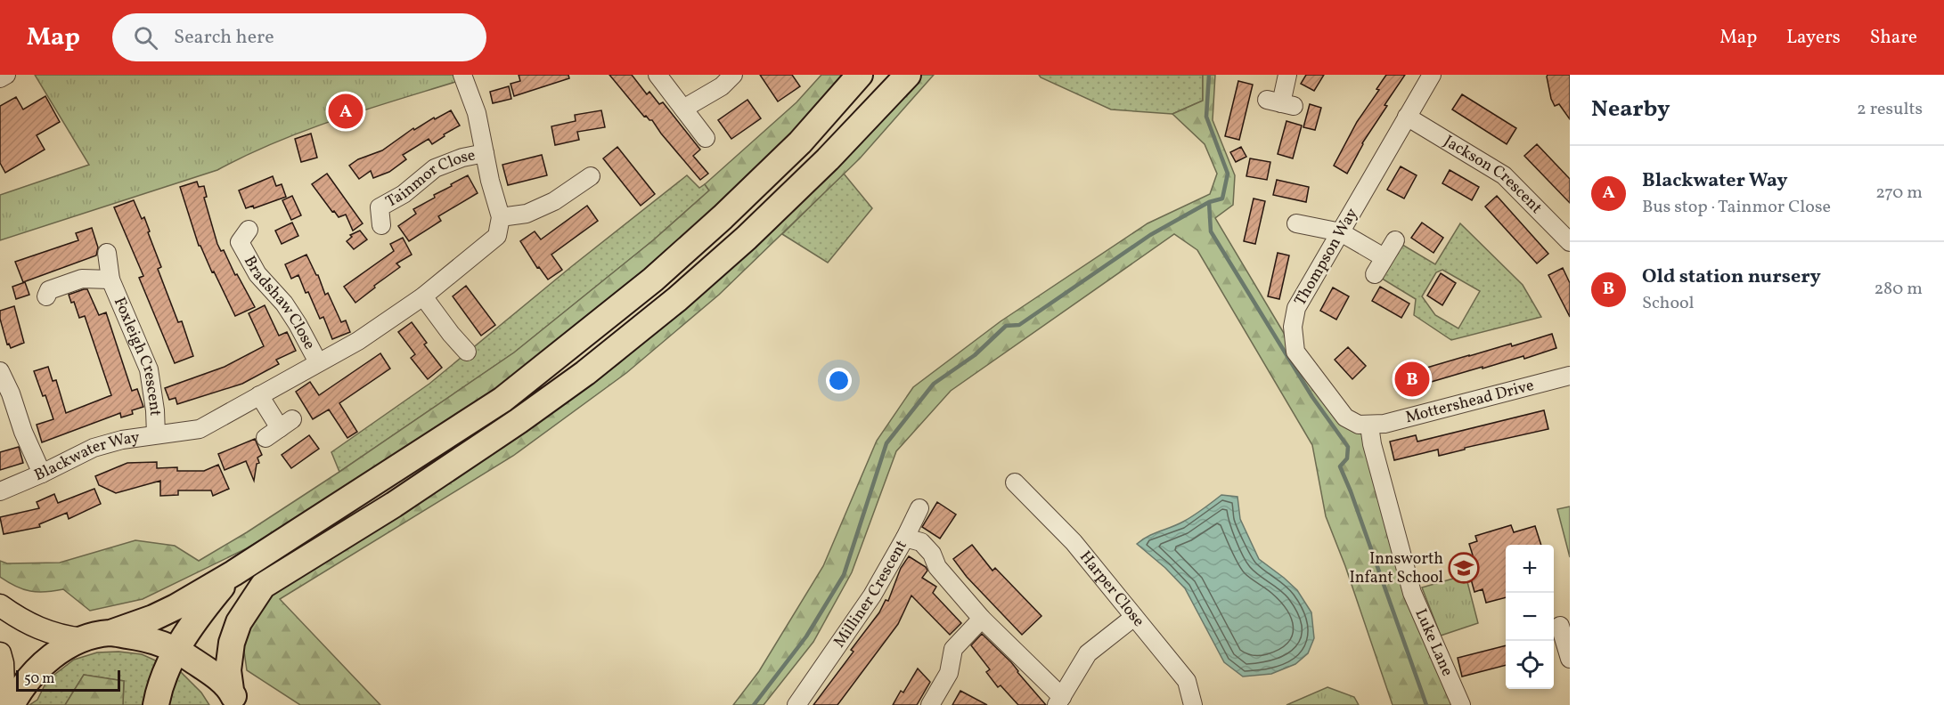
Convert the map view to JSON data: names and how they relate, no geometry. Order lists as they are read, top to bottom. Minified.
{"streets":{"street":["Jackson Crescent","Tainmor Close","Thompson Way","Bradshaw Close","Foxleigh Crescent","Mottershead Drive","Blackwater Way","Harper Close","Milliner Crescent","Luke Lane"]},"crossings":[["Jackson Crescent","Thompson Way"],["Thompson Way","Mottershead Drive"],["Thompson Way","Luke Lane"],["Bradshaw Close","Blackwater Way"],["Foxleigh Crescent","Blackwater Way"],["Mottershead Drive","Luke Lane"]],"places":{"school or university":["Innsworth Infant School"]},"scale_bar":"50 m","page":{"header":"Map","search":"Search here","nav":["Map","Layers","Share"],"heading":["Nearby","2 results"],"pins":["A","B"],"list":[{"mark":"A","name":"Blackwater Way","note":"Bus stop · Tainmor Close","value":"270 m"},{"mark":"B","name":"Old station nursery","note":"School","value":"280 m"}],"map_buttons":["+","−"],"scale":"50 m"}}
